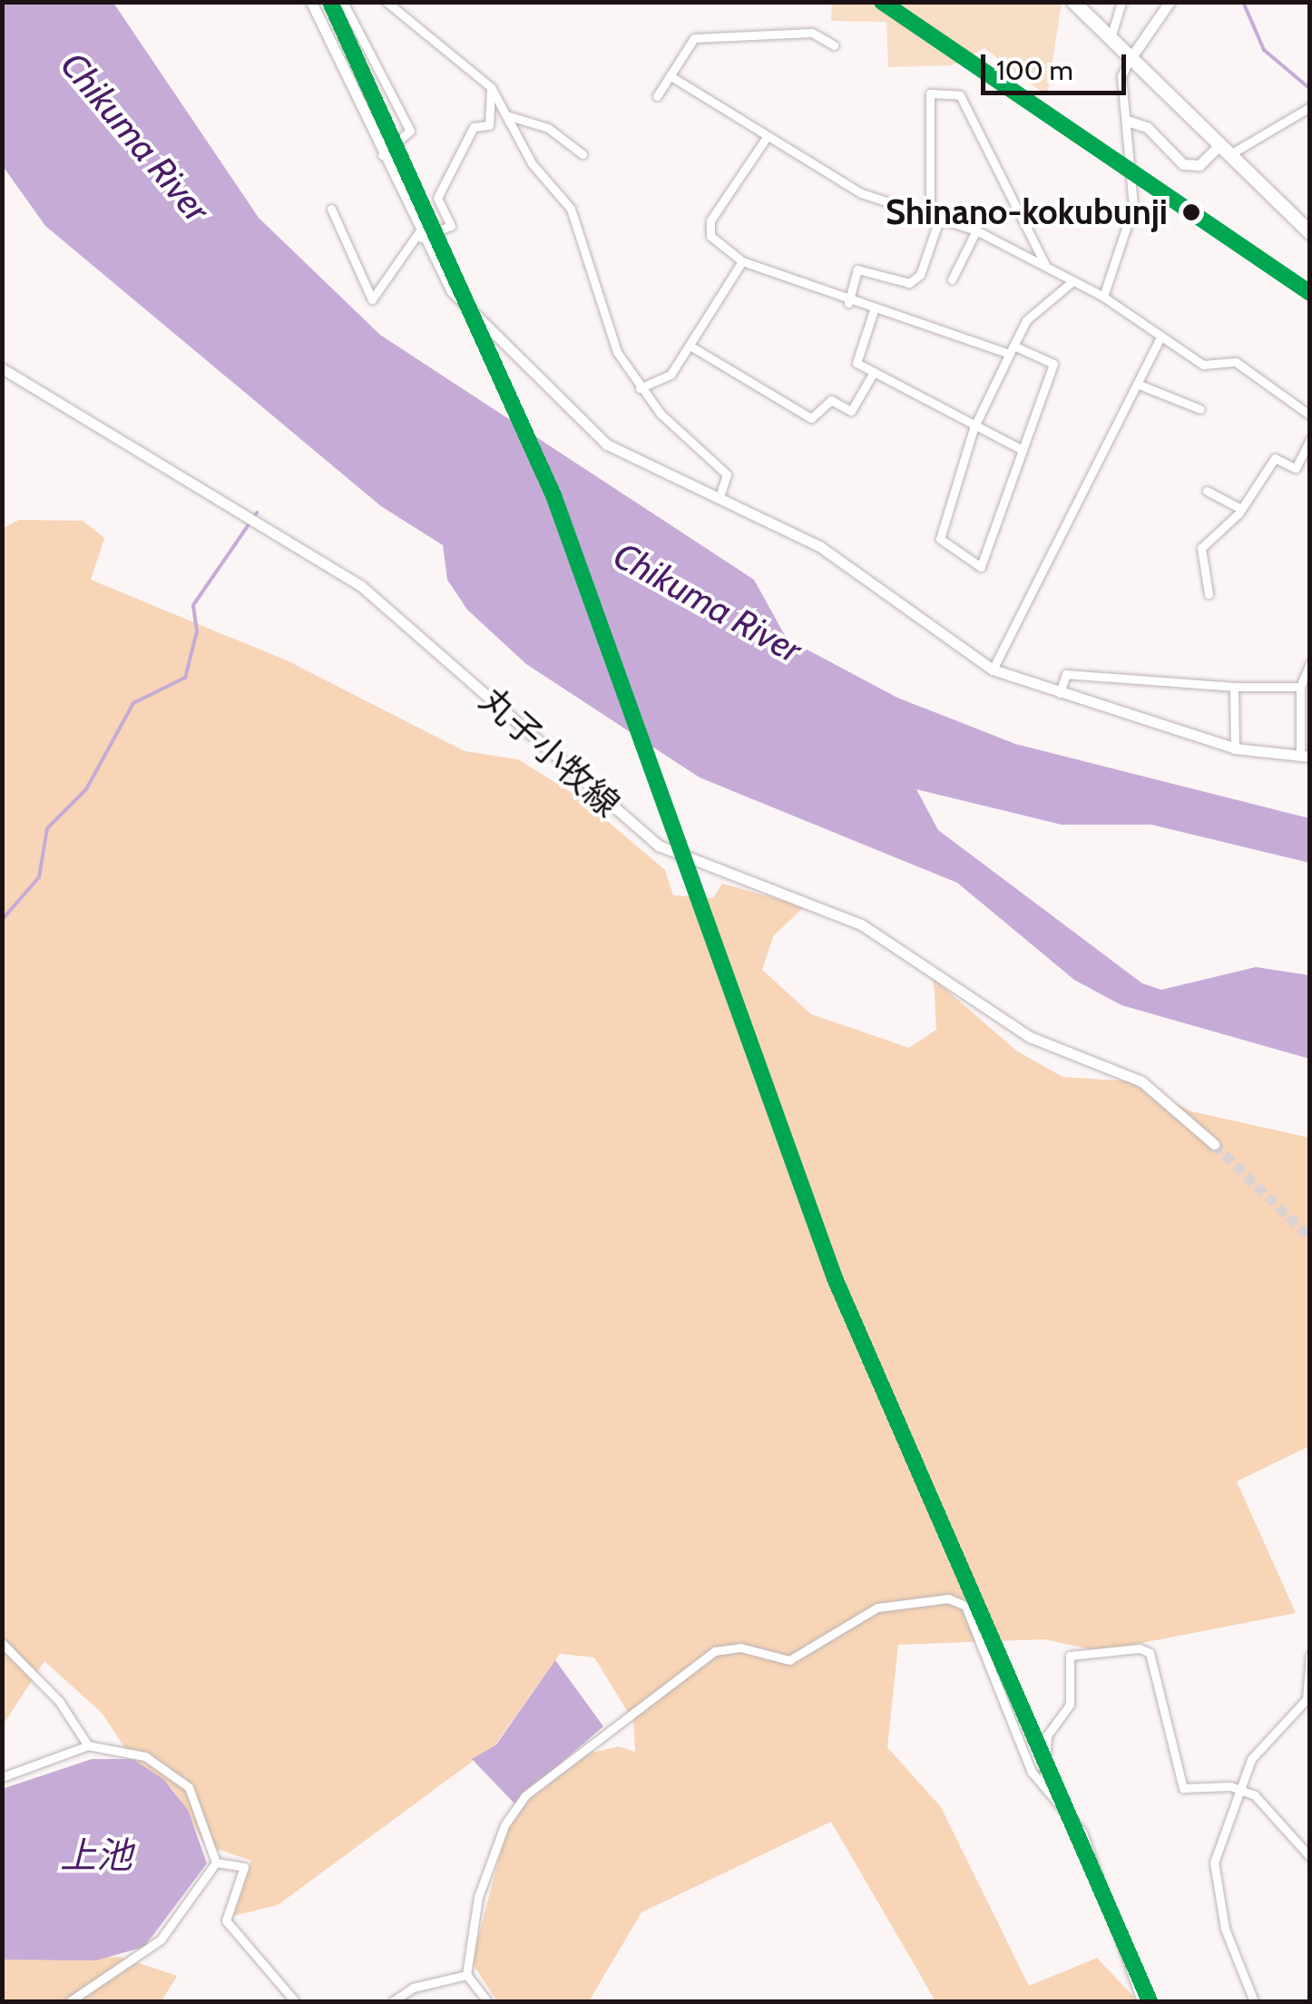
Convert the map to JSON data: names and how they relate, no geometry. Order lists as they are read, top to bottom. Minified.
{"streets":{"street":["丸子小牧線"]},"water":["Chikuma River","上池"],"places":["Shinano-kokubunji"],"scale_bar":"100 m"}
